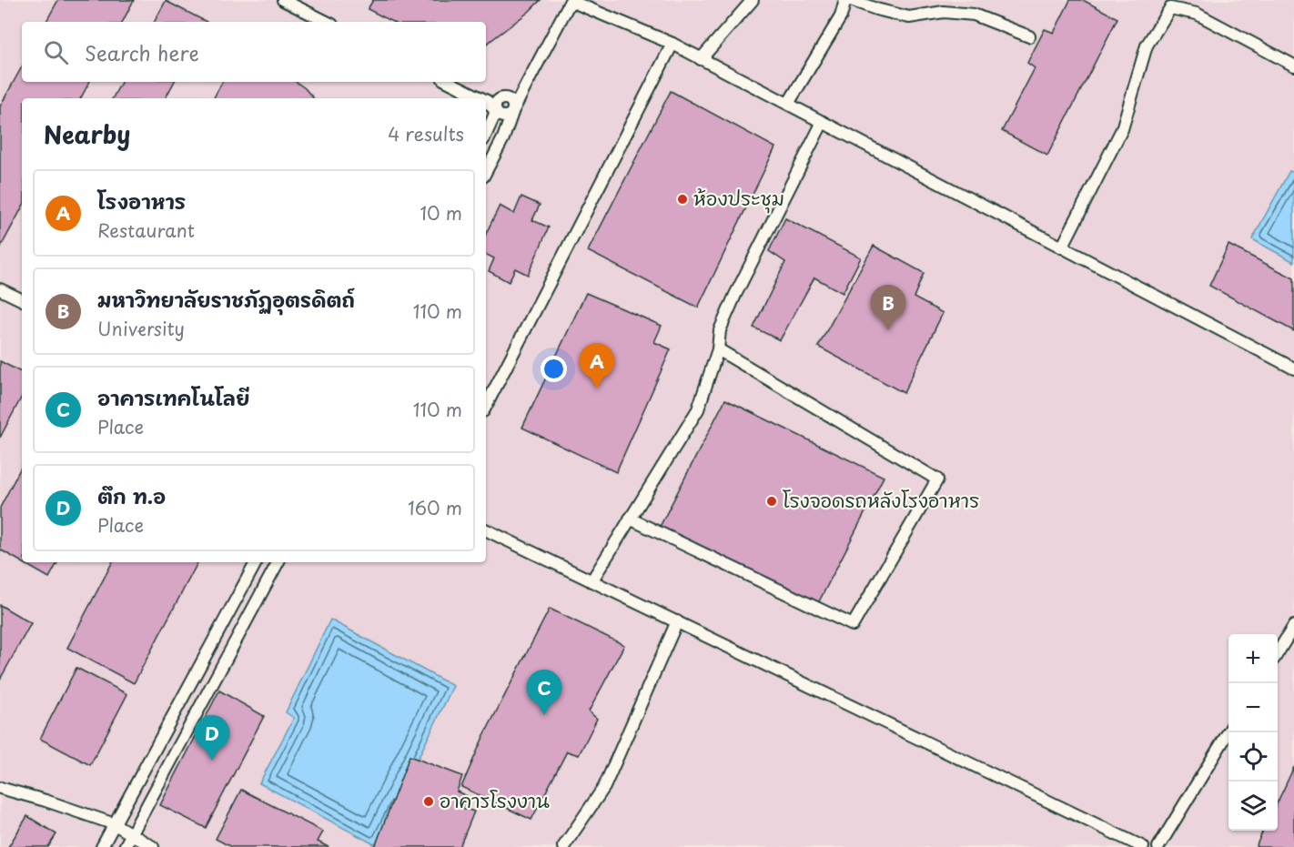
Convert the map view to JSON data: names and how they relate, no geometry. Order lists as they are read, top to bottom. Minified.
{"places":["ห้องประชุม","โรงจอดรถหลังโรงอาหาร","อาคารโรงงาน"],"page":{"search":"Search here","heading":["Nearby","4 results"],"list":[{"mark":"A","name":"โรงอาหาร","note":"Restaurant","value":"10 m"},{"mark":"B","name":"มหาวิทยาลัยราชภัฏอุตรดิตถ์","note":"University","value":"110 m"},{"mark":"C","name":"อาคารเทคโนโลยี","note":"Place","value":"110 m"},{"mark":"D","name":"ตึก ท.อ","note":"Place","value":"160 m"}],"pins":["B","A","C","D"],"map_buttons":["+","−"]}}
